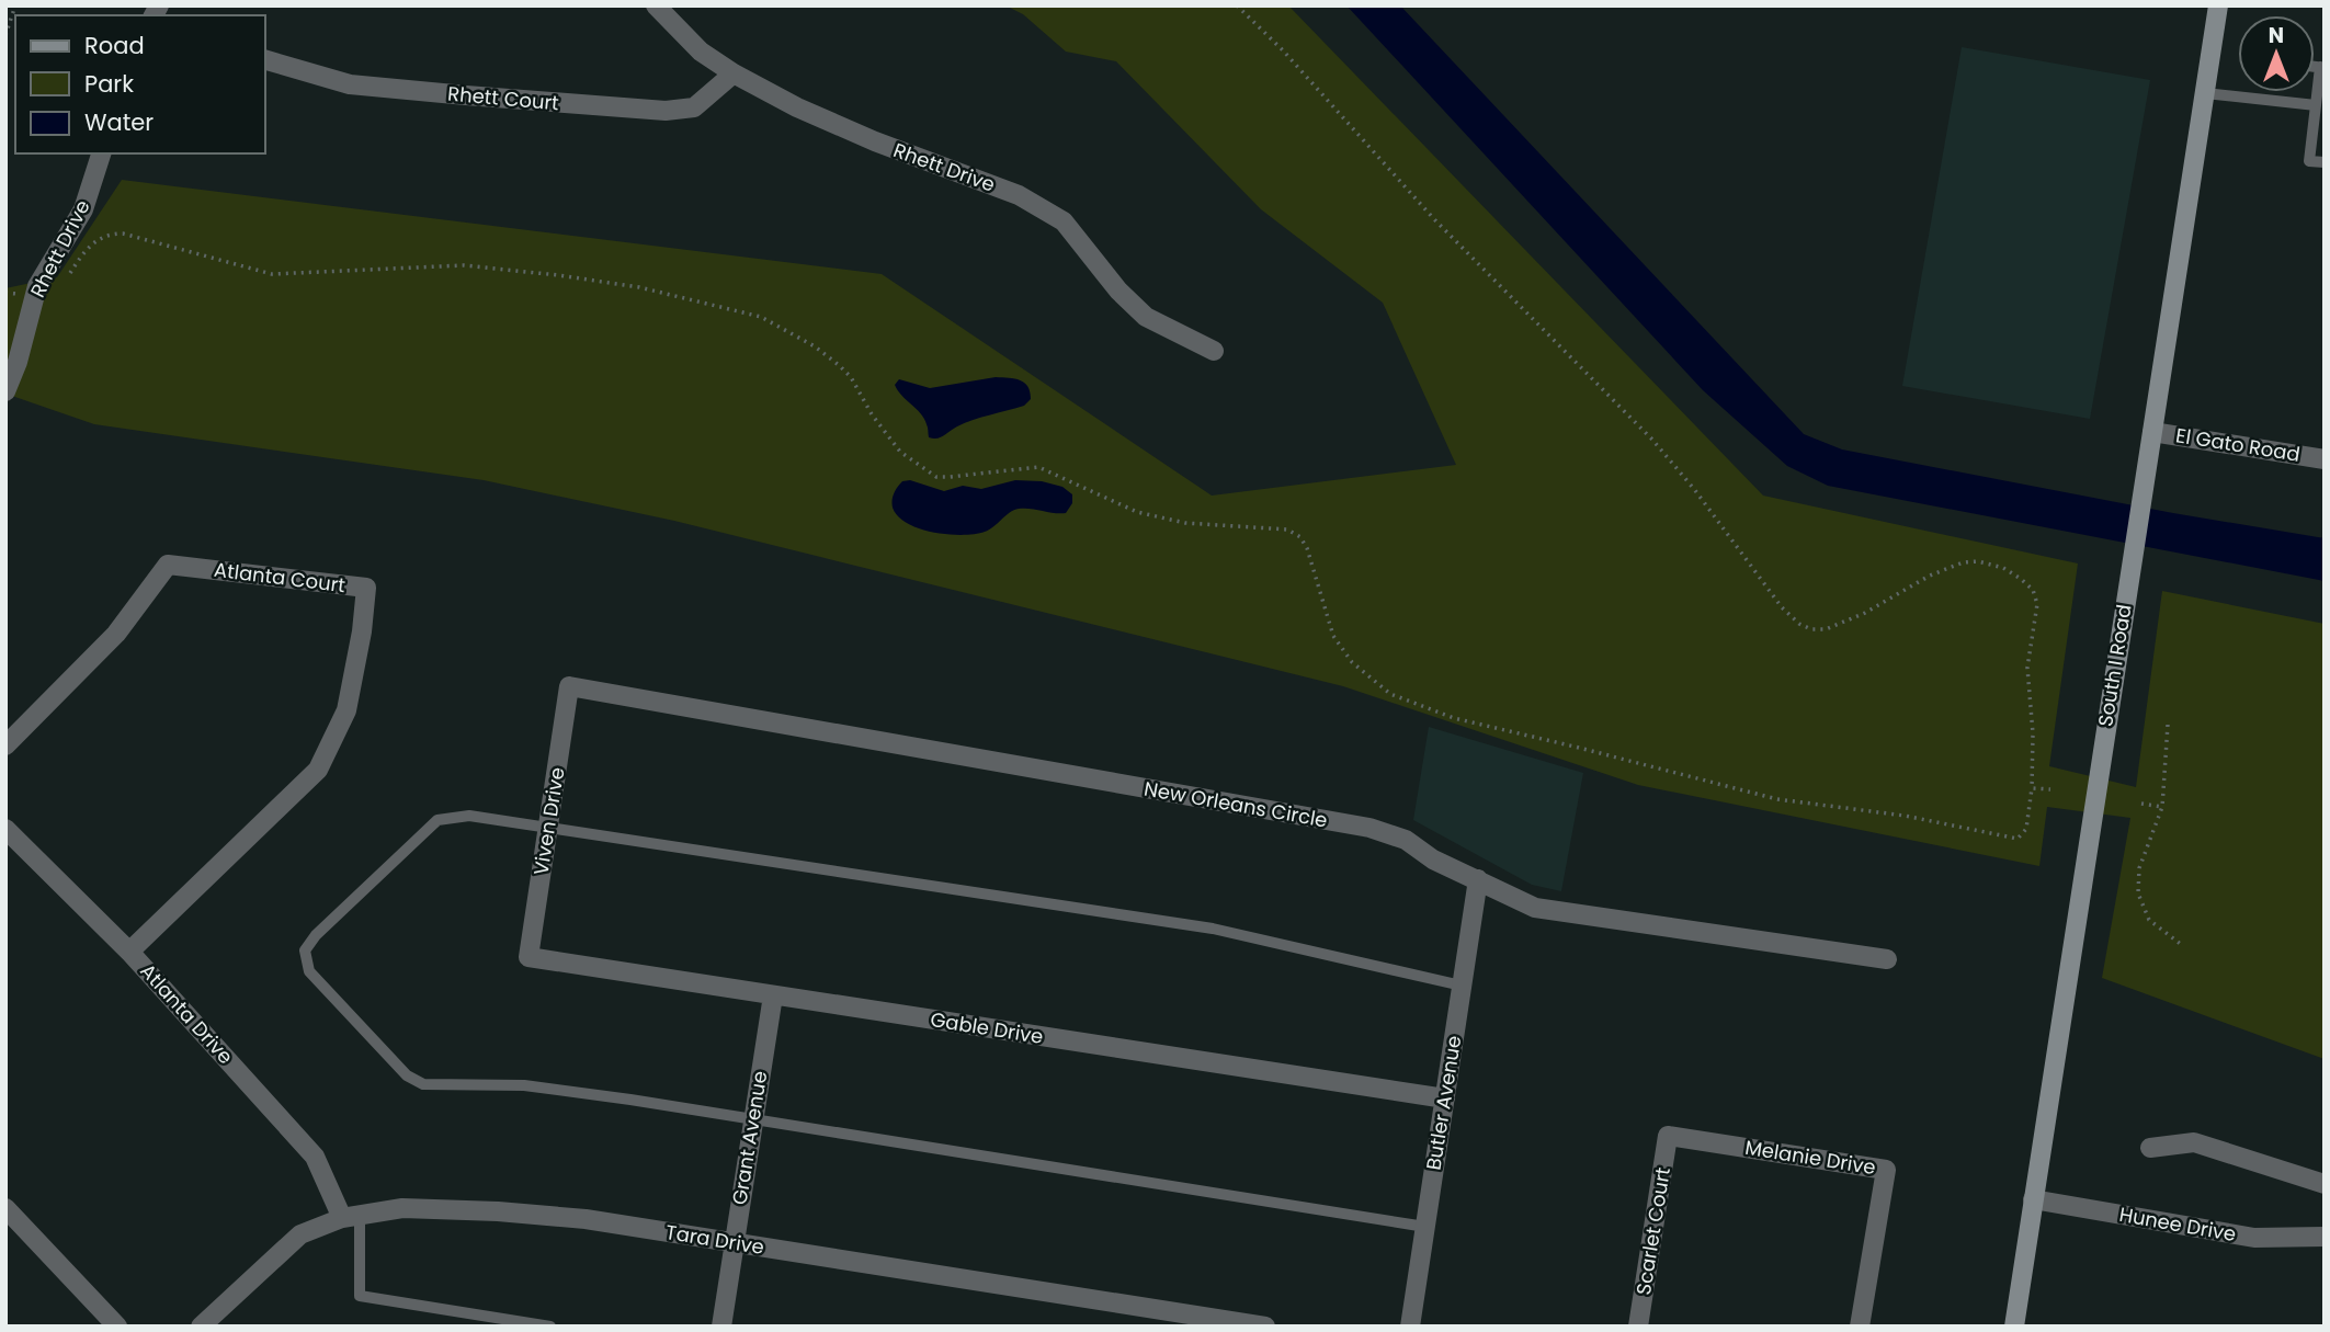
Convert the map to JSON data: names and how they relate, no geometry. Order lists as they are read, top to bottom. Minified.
{"streets":{"main road":["South I Road"],"street":["Rhett Court","Rhett Drive","El Gato Road","Atlanta Court","New Orleans Circle","Viven Drive","Atlanta Drive","Gable Drive","Butler Avenue","Grant Avenue","Melanie Drive","Hunee Drive","Scarlet Court","Tara Drive"]},"crossings":[["Rhett Court","Rhett Drive"],["El Gato Road","South I Road"],["Atlanta Court","Atlanta Drive"],["South I Road","Hunee Drive"],["New Orleans Circle","Viven Drive"],["New Orleans Circle","Butler Avenue"],["Viven Drive","Gable Drive"],["Atlanta Drive","Tara Drive"],["Gable Drive","Butler Avenue"],["Gable Drive","Grant Avenue"],["Grant Avenue","Tara Drive"],["Melanie Drive","Scarlet Court"]],"legend":["Road","Park","Water"],"north":"top"}
